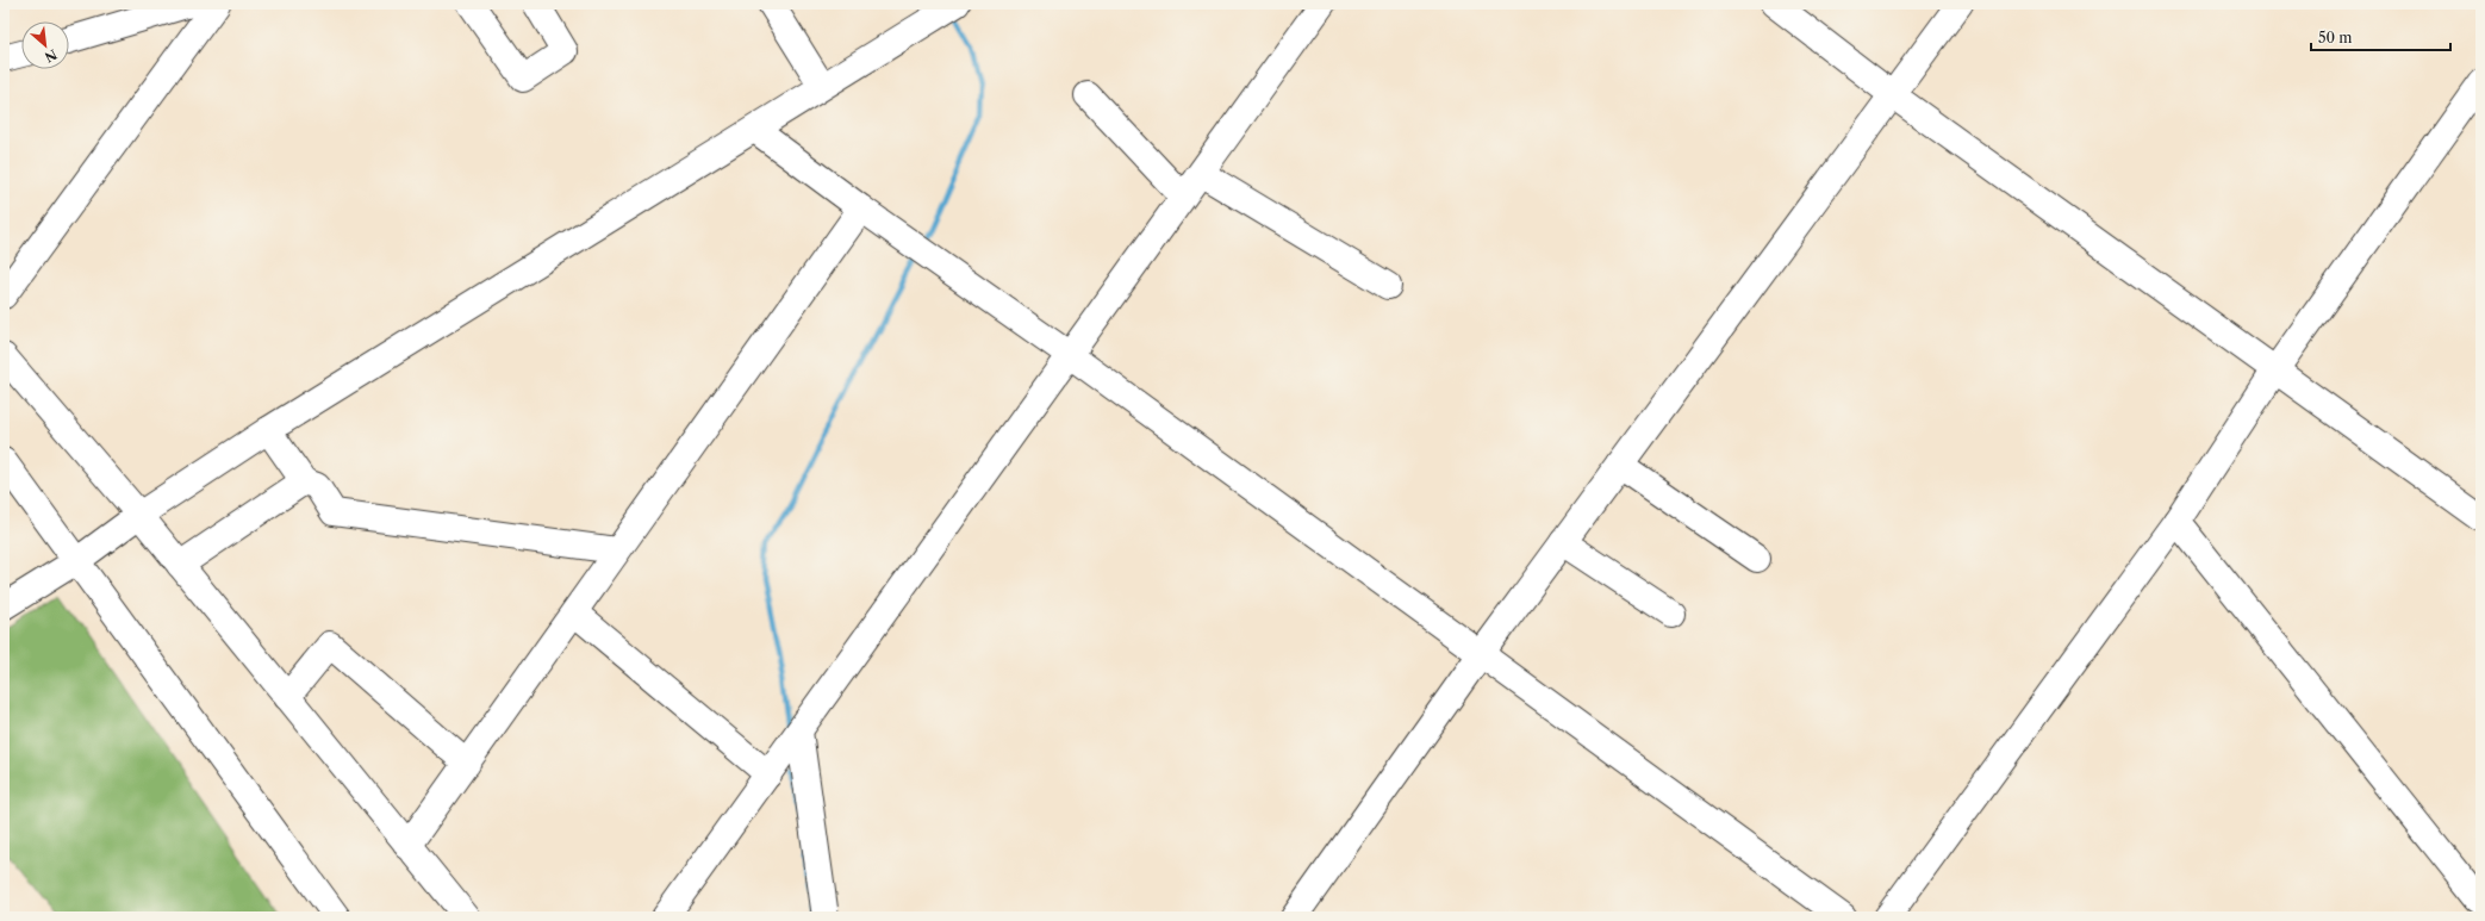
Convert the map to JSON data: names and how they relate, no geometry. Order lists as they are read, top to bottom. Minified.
{"scale_bar":"50 m","north":"bottom right"}
